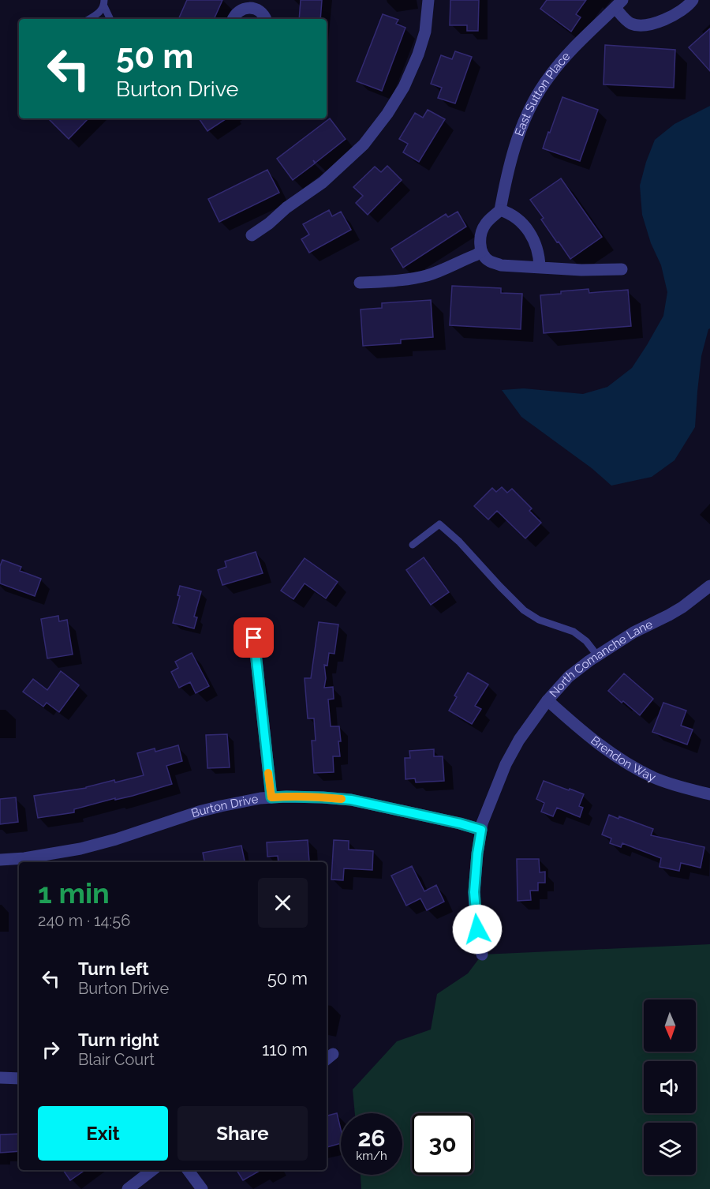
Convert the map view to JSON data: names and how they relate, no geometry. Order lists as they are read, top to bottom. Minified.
{"streets":{"street":["East Sutton Place","North Comanche Lane","Brendon Way","Burton Drive"]},"crossings":[["North Comanche Lane","Brendon Way"],["North Comanche Lane","Burton Drive"]],"north":"bottom","page":{"turn":["50 m","Burton Drive"],"heading":["1 min","240 m · 14:56"],"list":[{"name":"Turn left","note":"Burton Drive","value":"50 m"},{"name":"Turn right","note":"Blair Court","value":"110 m"}],"buttons":["Exit","Share"],"speed":"26 km/h","limit":"30"}}
